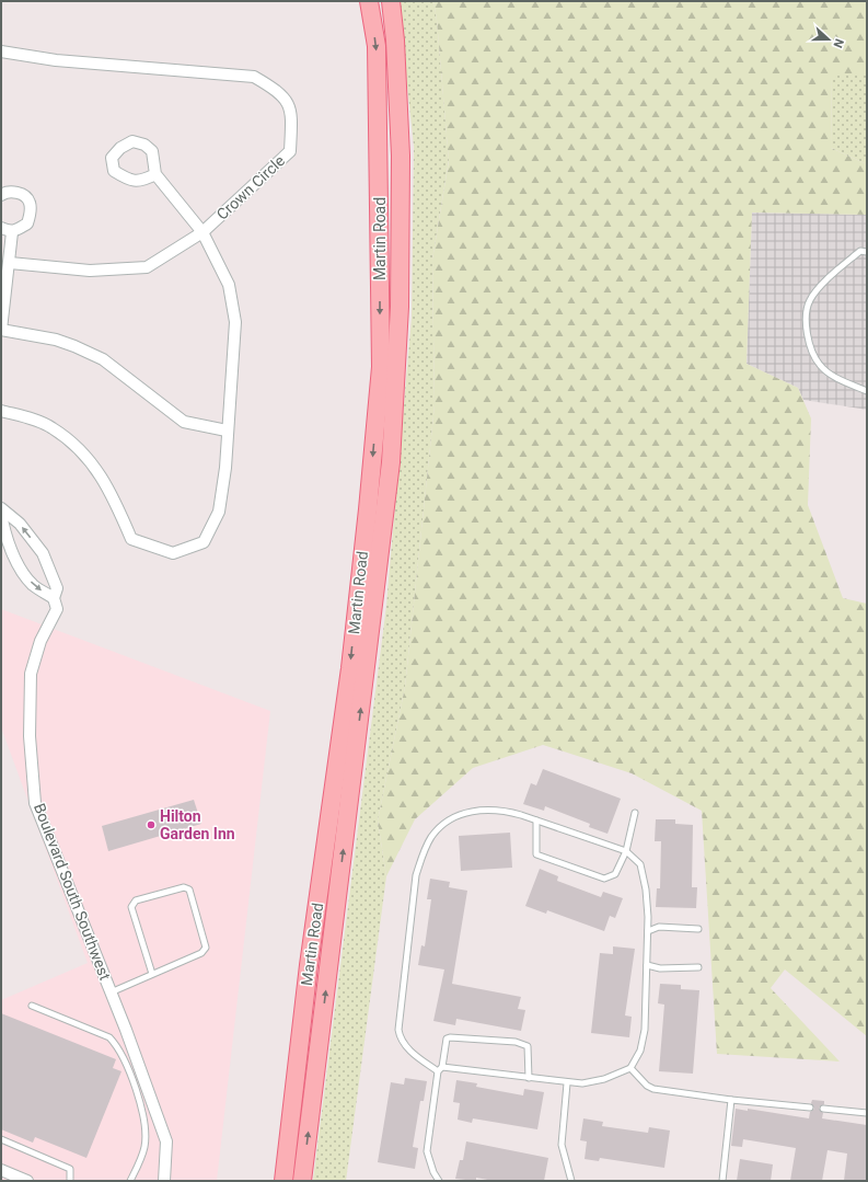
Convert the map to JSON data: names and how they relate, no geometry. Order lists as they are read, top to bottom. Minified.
{"streets":{"main road":["Martin Road"],"street":["Crown Circle","Boulevard South Southwest"]},"places":["Hilton Garden Inn"],"north":"right"}
